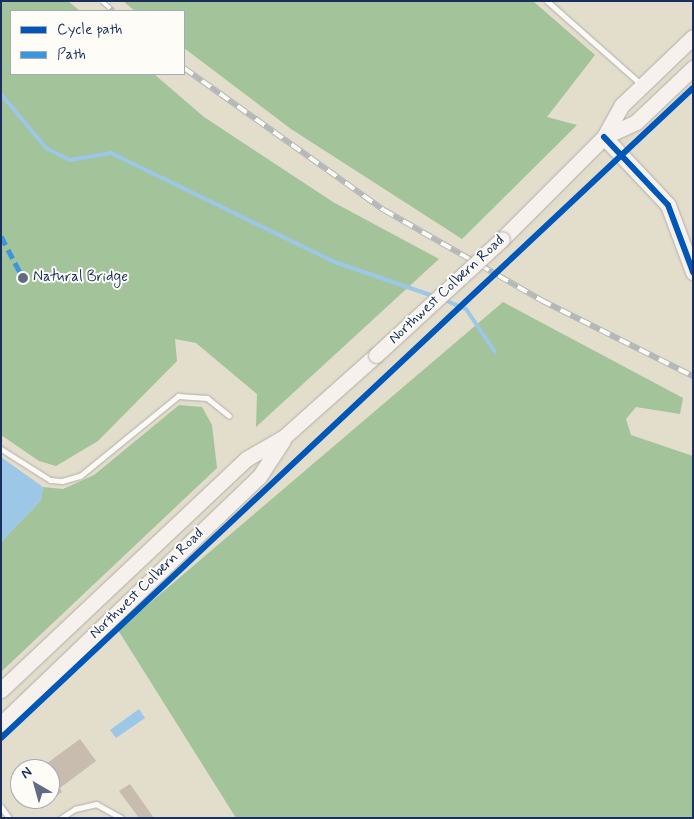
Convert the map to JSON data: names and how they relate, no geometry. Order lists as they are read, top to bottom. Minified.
{"streets":{"main road":["Northwest Colbern Road"]},"places":["Natural Bridge"],"legend":["Cycle path","Path"],"north":"top left"}
